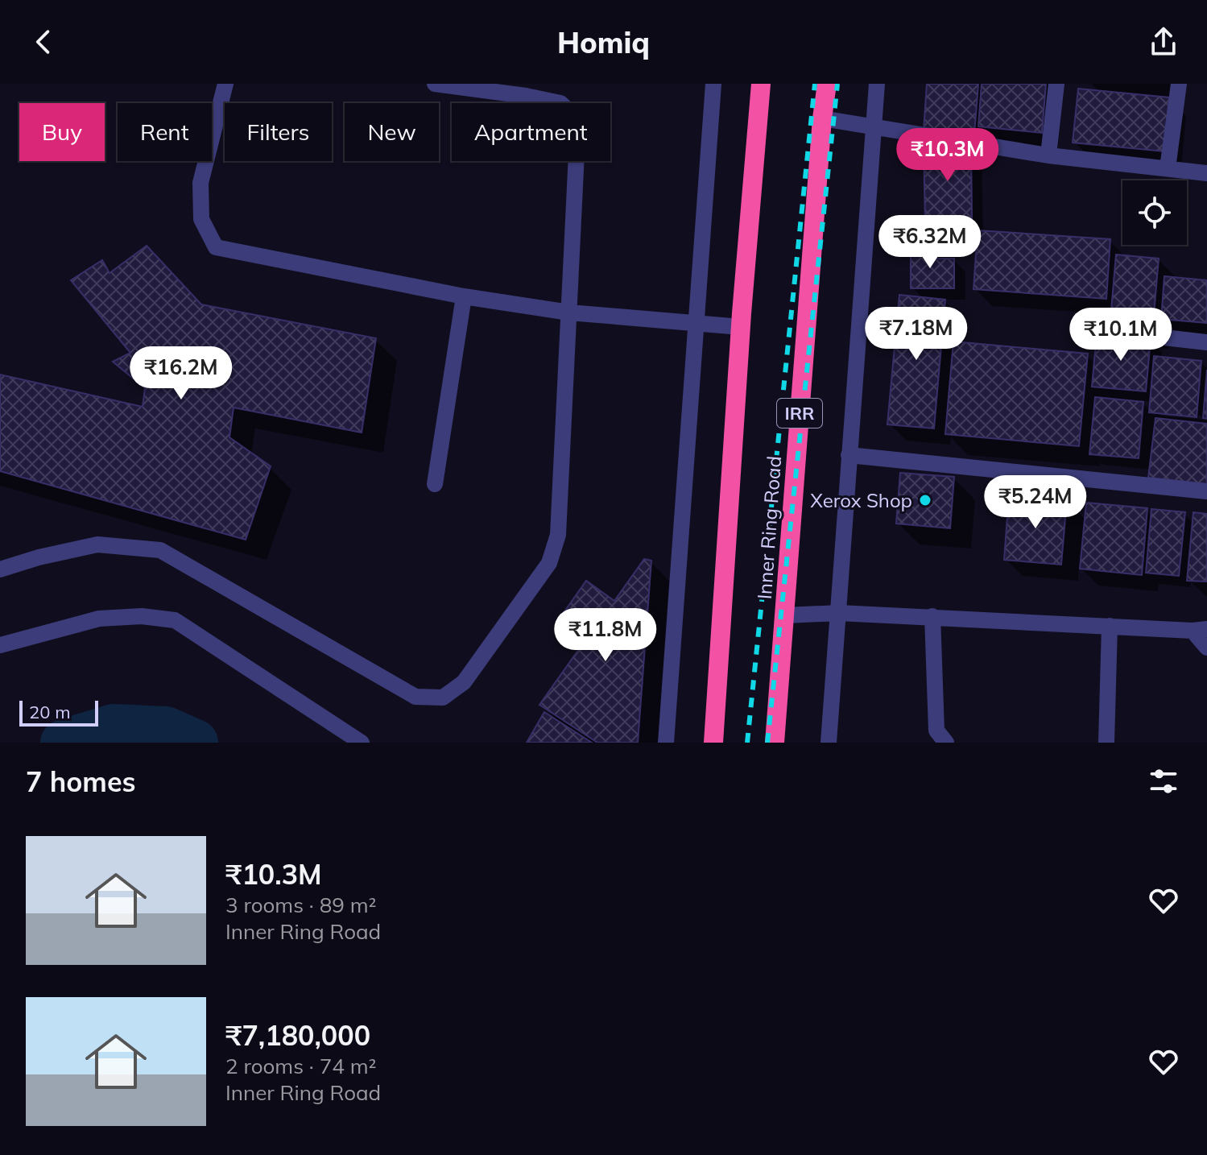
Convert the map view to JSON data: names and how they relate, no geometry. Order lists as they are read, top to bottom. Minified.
{"streets":{"highway":["IRR","Inner Ring Road"]},"places":["Xerox Shop"],"scale_bar":"20 m","page":{"header":"Homiq","chip":["Buy","Rent","Filters","New","Apartment"],"price":["₹10.3M","₹6.32M","₹7.18M","₹10.1M","₹16.2M","₹5.24M","₹11.8M"],"scale":"20 m","heading":"7 homes","list":[{"name":"₹10.3M","note":"3 rooms · 89 m² · Inner Ring Road"},{"name":"₹7,180,000","note":"2 rooms · 74 m² · Inner Ring Road"}]}}
